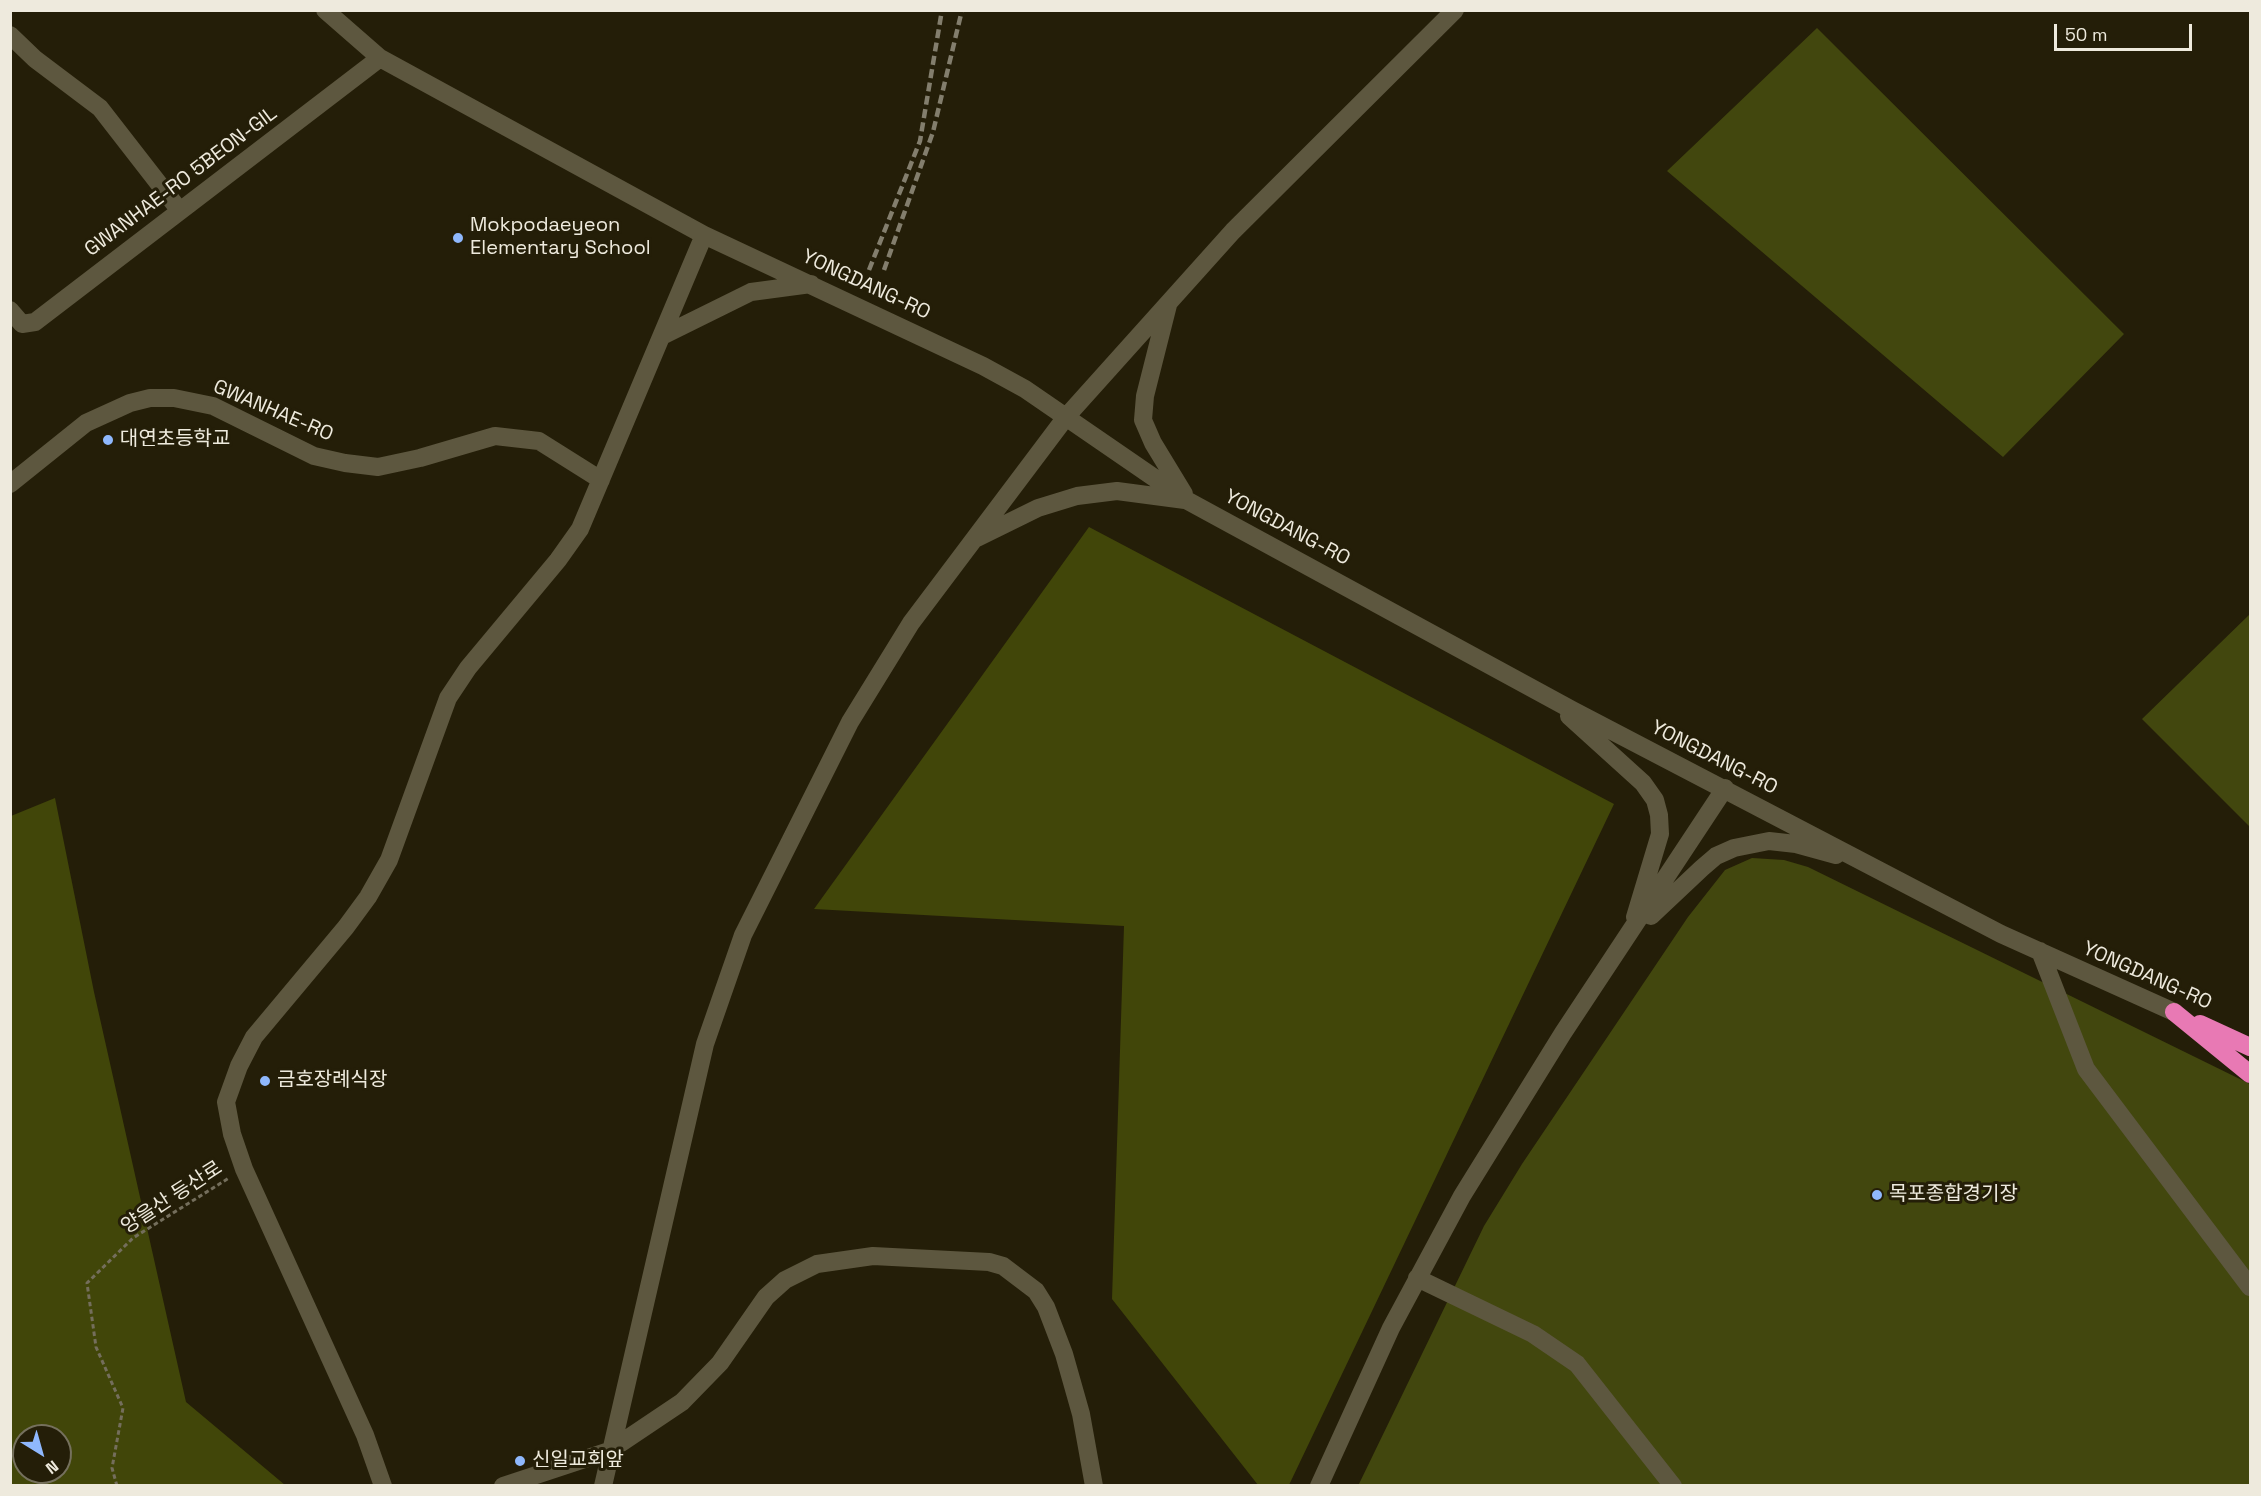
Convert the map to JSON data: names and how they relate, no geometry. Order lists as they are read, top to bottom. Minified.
{"streets":{"highway":["YONGDANG-RO"],"street":["GWANHAE-RO 5BEON-GIL","GWANHAE-RO"],"path":["양을산 등산로"]},"crossings":[["GWANHAE-RO 5BEON-GIL","YONGDANG-RO"]],"places":["Mokpodaeyeon Elementary School","대연초등학교","금호장례식장","목포종합경기장","신일교회앞"],"scale_bar":"50 m","north":"bottom right"}
